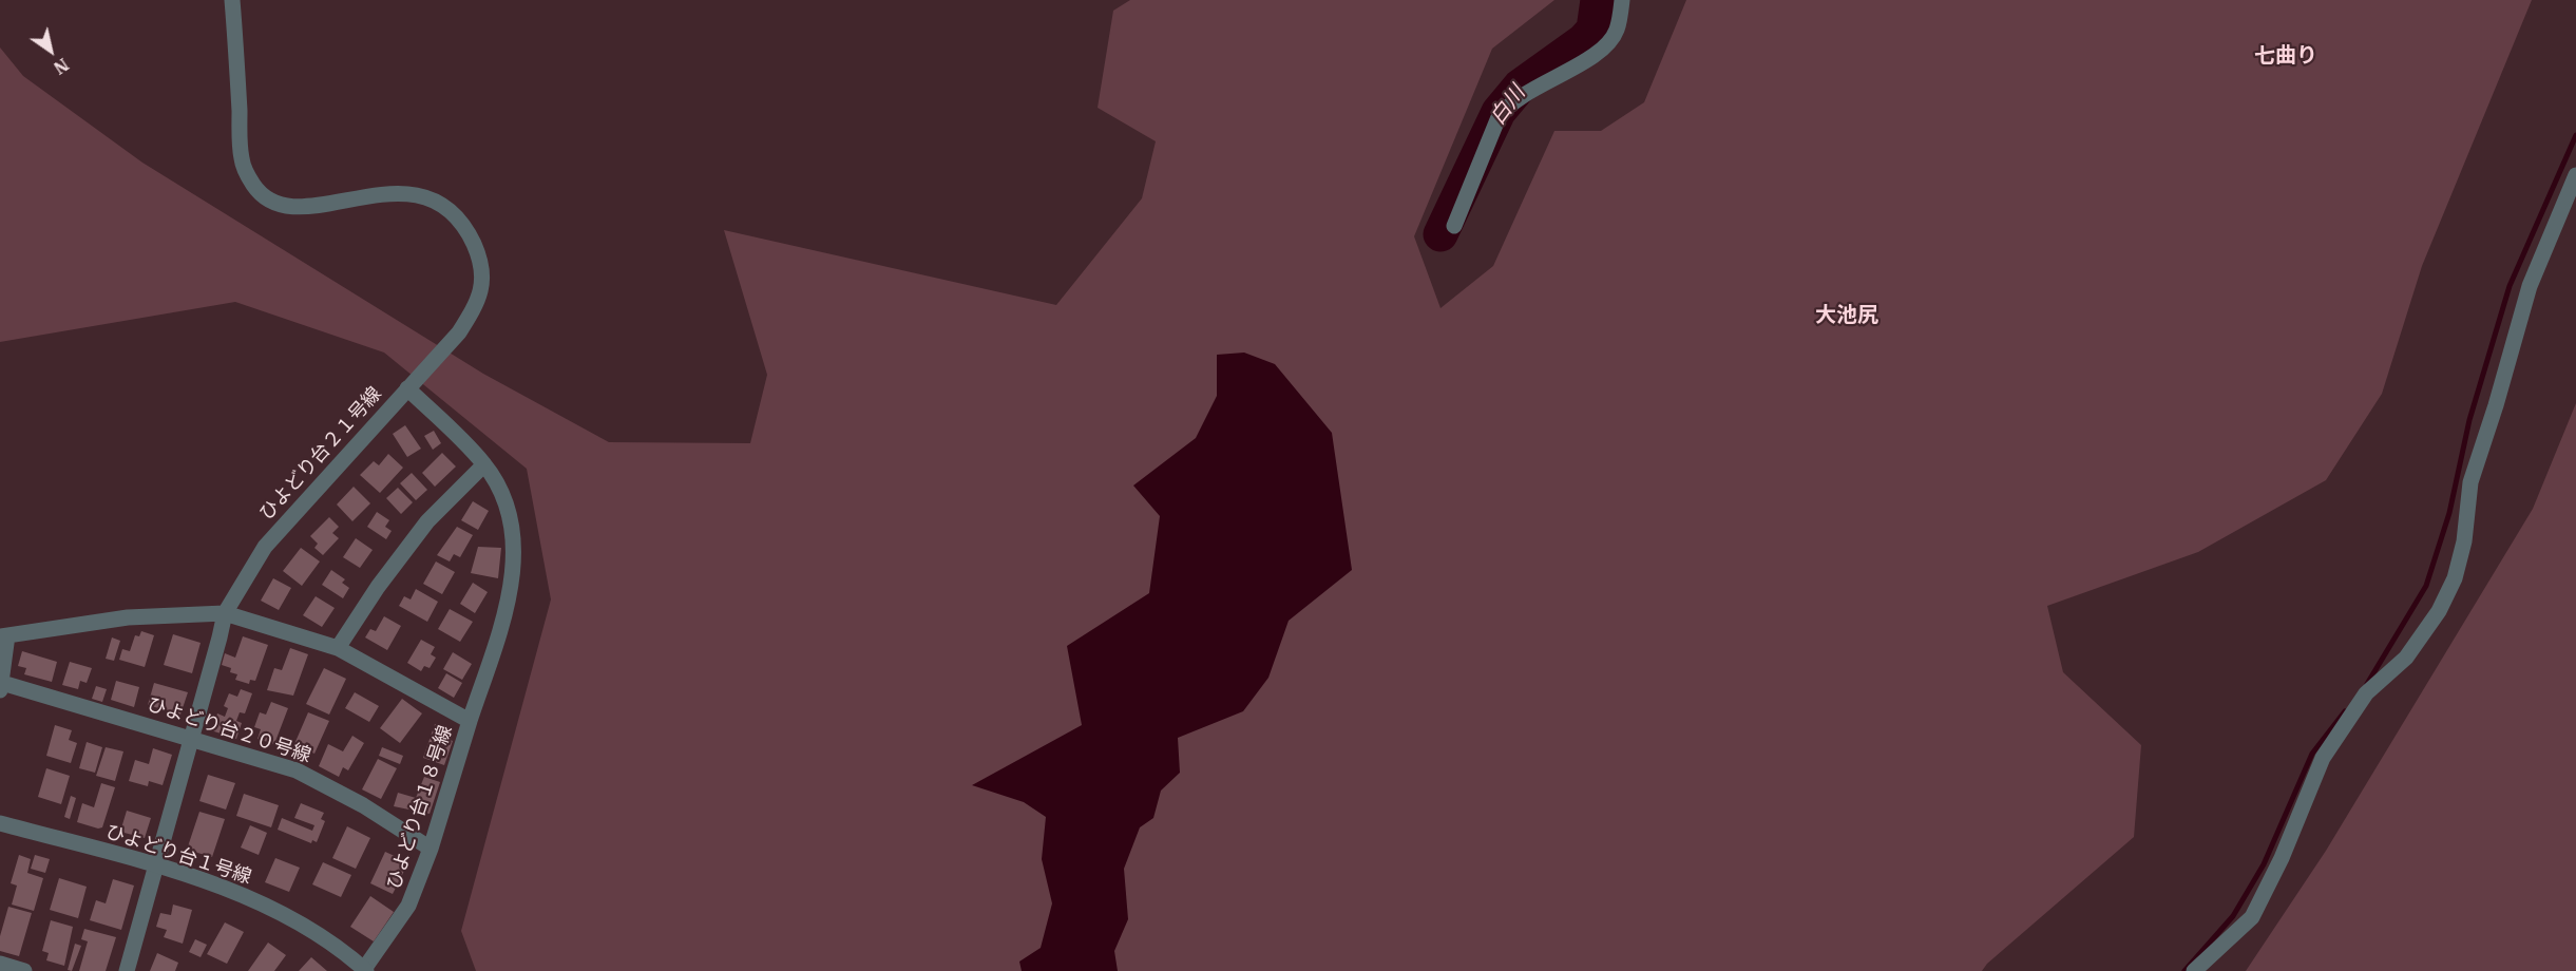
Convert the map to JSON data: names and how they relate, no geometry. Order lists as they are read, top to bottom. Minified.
{"streets":{"street":["ひよどり台２１号線","ひよどり台２０号線","ひよどり台１８号線","ひよどり台１号線"]},"crossings":[["ひよどり台２１号線","ひよどり台２０号線"],["ひよどり台２１号線","ひよどり台１８号線"],["ひよどり台２１号線","ひよどり台１号線"],["ひよどり台２０号線","ひよどり台１８号線"],["ひよどり台１８号線","ひよどり台１号線"]],"districts":["七曲り","大池尻"],"water":["白川"],"north":"bottom right"}
